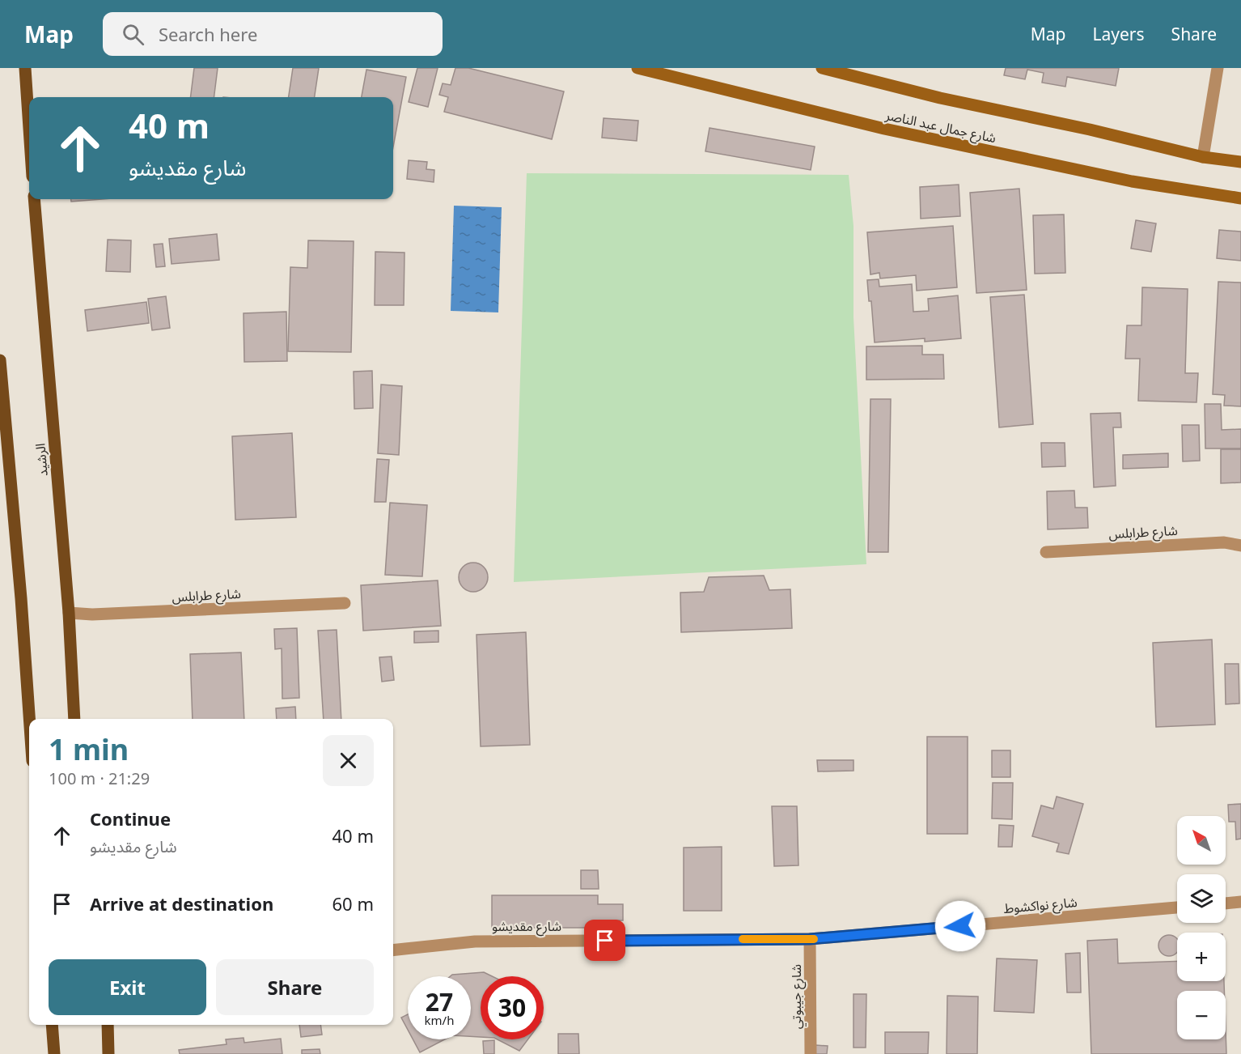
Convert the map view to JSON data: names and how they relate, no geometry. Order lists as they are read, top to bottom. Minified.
{"streets":{"main road":["شارع جمال عبد الناصر","الرشيد"],"street":["شارع طرابلس","شارع نواكشوط","شارع مقديشو","شارع جيبوتي"]},"crossings":[["الرشيد","شارع طرابلس"],["شارع نواكشوط","شارع مقديشو"],["شارع نواكشوط","شارع جيبوتي"],["شارع مقديشو","شارع جيبوتي"]],"north":"top left","page":{"header":"Map","search":"Search here","nav":["Map","Layers","Share"],"turn":["40 m","شارع مقديشو"],"heading":["1 min","100 m · 21:29"],"list":[{"name":"Continue","note":"شارع مقديشو","value":"40 m"},{"name":"Arrive at destination","value":"60 m"}],"map_buttons":["+","−"],"buttons":["Exit","Share"],"speed":"27 km/h","limit":"30"}}
